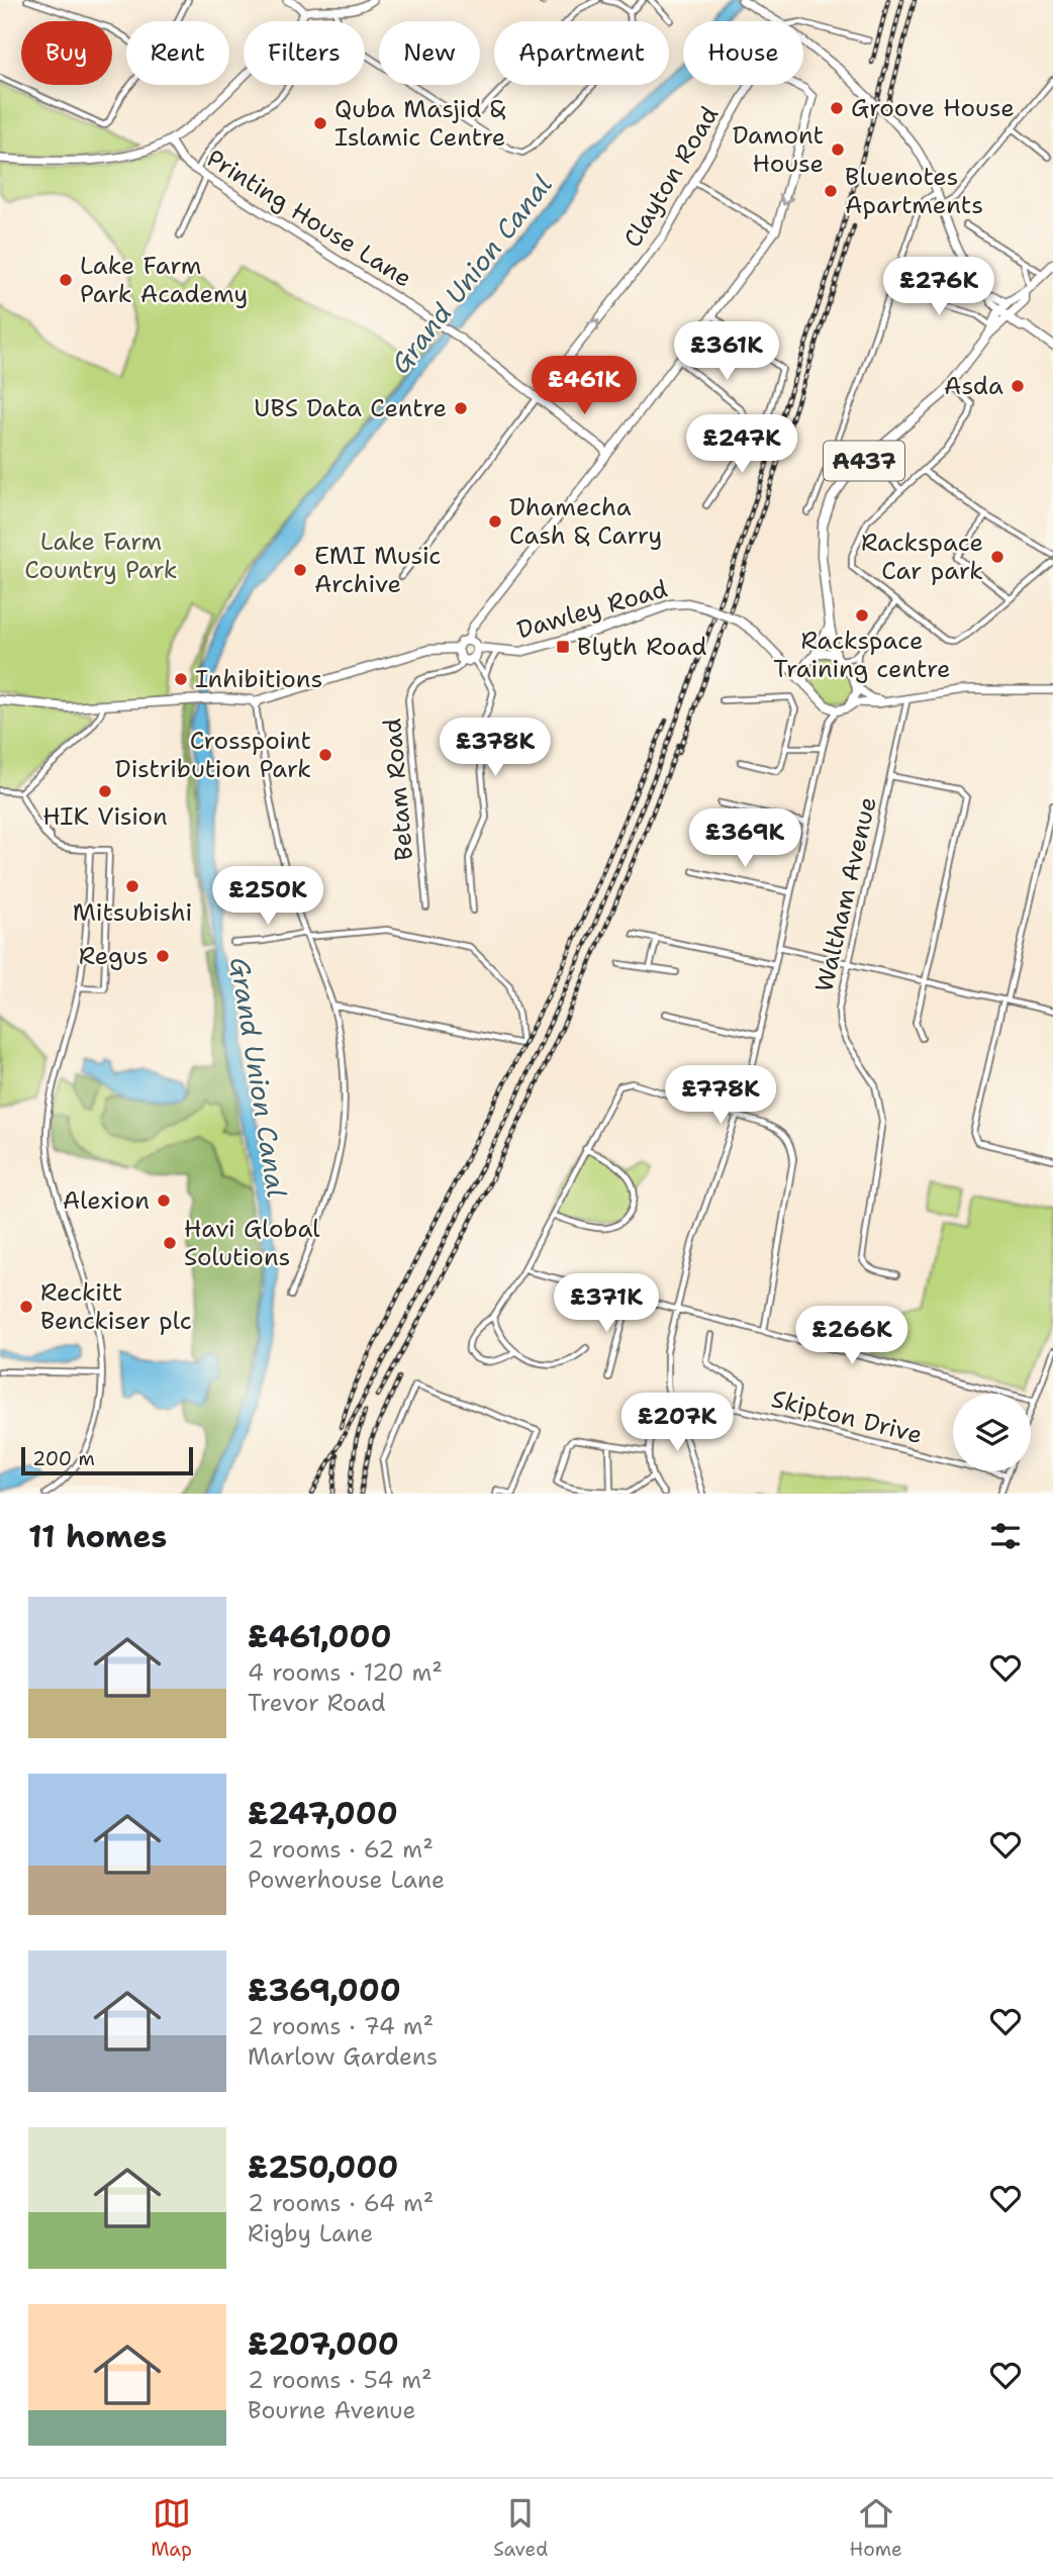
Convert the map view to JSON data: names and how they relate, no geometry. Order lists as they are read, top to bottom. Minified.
{"streets":{"main road":["A437","Dawley Road"],"street":["Clayton Road","Printing House Lane","Betam Road","Waltham Avenue","Skipton Drive"]},"crossings":[["Clayton Road","Printing House Lane"],["A437","Dawley Road"],["Dawley Road","Betam Road"]],"one_way":["Clayton Road"],"water":["Grand Union Canal"],"parks":["Lake Farm Country Park"],"places":{"other":["Groove House","Quba Masjid & Islamic Centre","Damont House","Bluenotes Apartments","Lake Farm Park Academy","Asda","UBS Data Centre","Dhamecha Cash & Carry","Rackspace Car park","EMI Music Archive","Rackspace Training centre","Inhibitions","Crosspoint Distribution Park","HIK Vision","Mitsubishi","Regus","Alexion","Havi Global Solutions","Reckitt Benckiser plc"],"transit":["Blyth Road"]},"scale_bar":"200 m","page":{"chip":["Buy","Rent","Filters","New","Apartment","House"],"price":["£276K","£361K","£461K","£247K","£378K","£369K","£250K","£778K","£371K","£266K","£207K"],"scale":"200 m","heading":"11 homes","list":[{"name":"£461,000","note":"4 rooms · 120 m² · Trevor Road"},{"name":"£247,000","note":"2 rooms · 62 m² · Powerhouse Lane"},{"name":"£369,000","note":"2 rooms · 74 m² · Marlow Gardens"},{"name":"£250,000","note":"2 rooms · 64 m² · Rigby Lane"},{"name":"£207,000","note":"2 rooms · 54 m² · Bourne Avenue"}],"tabs":["Map","Saved","Home"]}}
